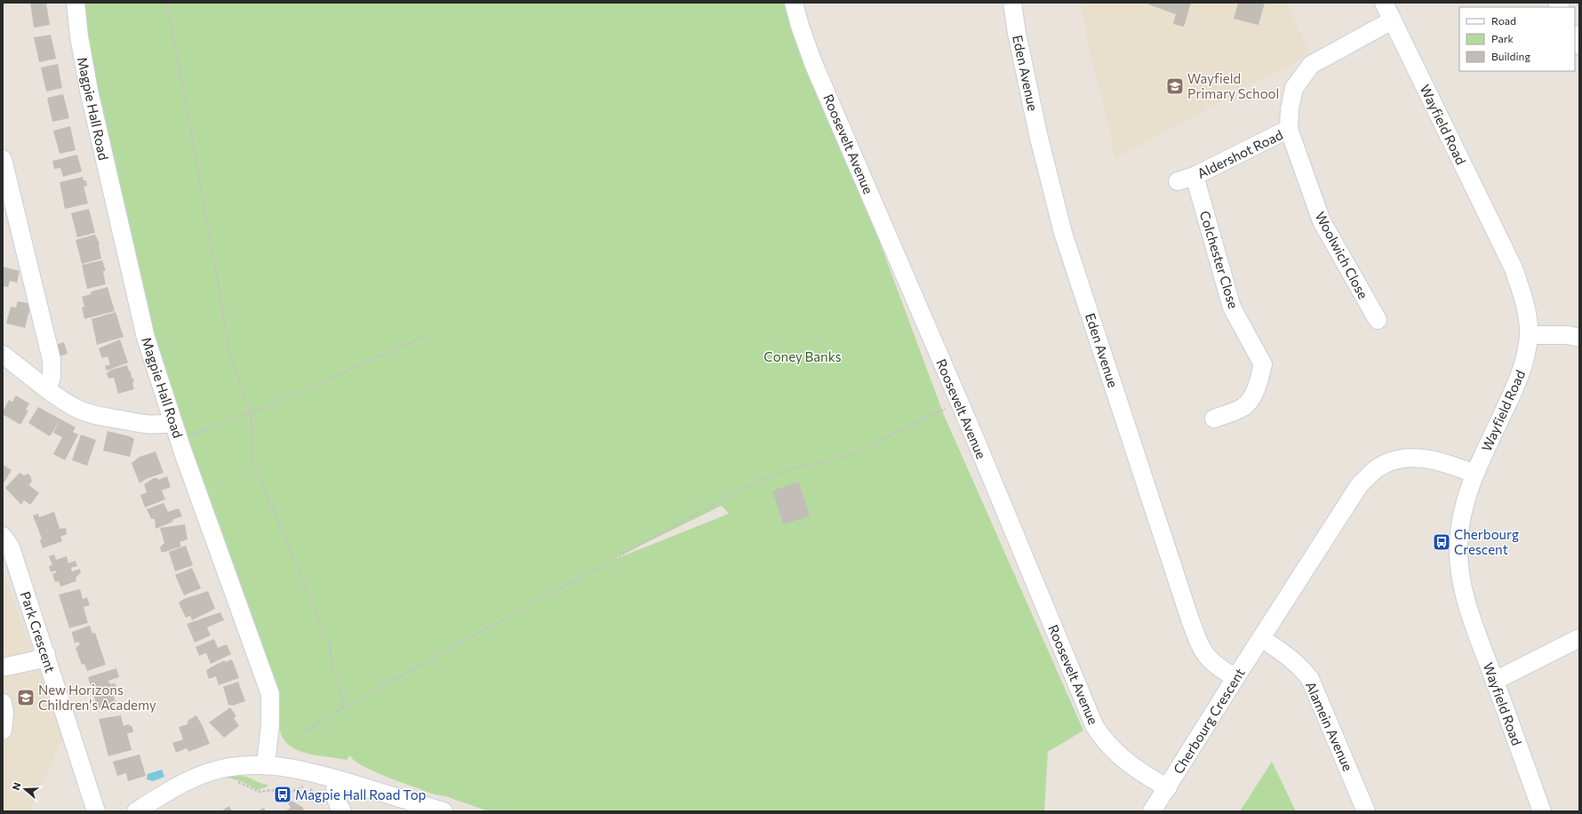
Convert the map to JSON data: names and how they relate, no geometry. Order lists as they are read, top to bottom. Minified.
{"streets":{"street":["Eden Avenue","Magpie Hall Road","Wayfield Road","Roosevelt Avenue","Aldershot Road","Woolwich Close","Colchester Close","Park Crescent","Cherbourg Crescent","Alamein Avenue"]},"crossings":[["Eden Avenue","Cherbourg Crescent"],["Wayfield Road","Aldershot Road"],["Wayfield Road","Cherbourg Crescent"],["Roosevelt Avenue","Cherbourg Crescent"],["Aldershot Road","Woolwich Close"],["Aldershot Road","Colchester Close"],["Cherbourg Crescent","Alamein Avenue"]],"parks":["Coney Banks"],"places":{"school or university":["Wayfield Primary School","New Horizons Children's Academy"],"bus stop":["Cherbourg Crescent","Magpie Hall Road Top"]},"legend":["Road","Park","Building"],"north":"left"}
